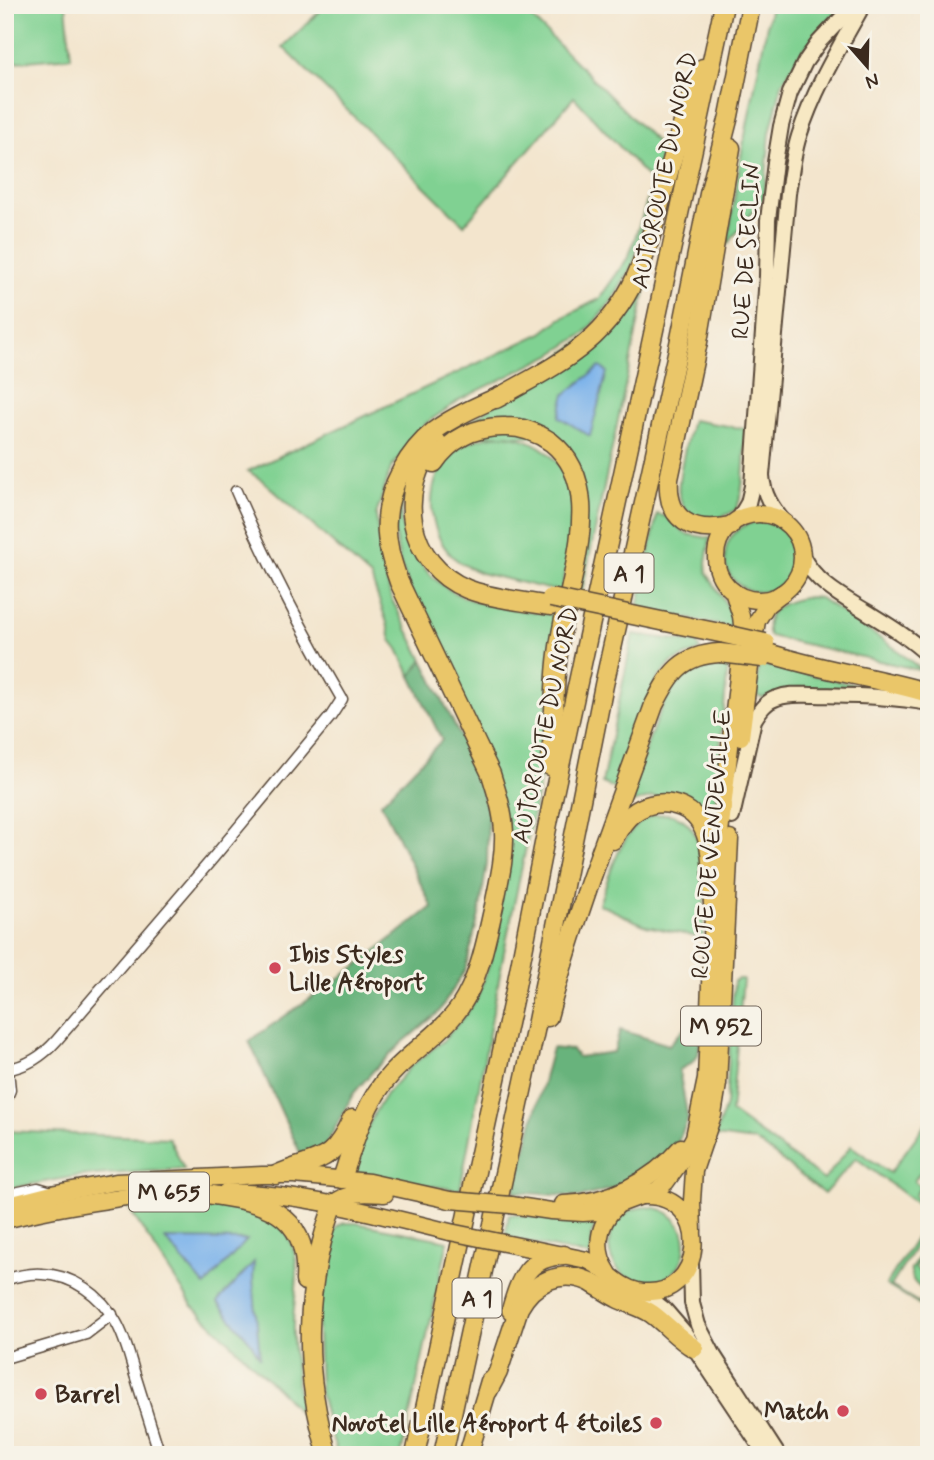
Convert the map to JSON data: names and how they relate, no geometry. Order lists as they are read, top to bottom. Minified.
{"streets":{"highway":["AUTOROUTE DU NORD","A 1"],"main road":["RUE DE SECLIN","ROUTE DE VENDEVILLE","M 952","M 655"]},"crossings":[["RUE DE SECLIN","ROUTE DE VENDEVILLE"],["ROUTE DE VENDEVILLE","M 952"],["ROUTE DE VENDEVILLE","M 655"],["M 952","M 655"]],"places":["Ibis Styles Lille Aéroport","Barrel","Match","Novotel Lille Aéroport 4 étoiles"],"north":"bottom"}
